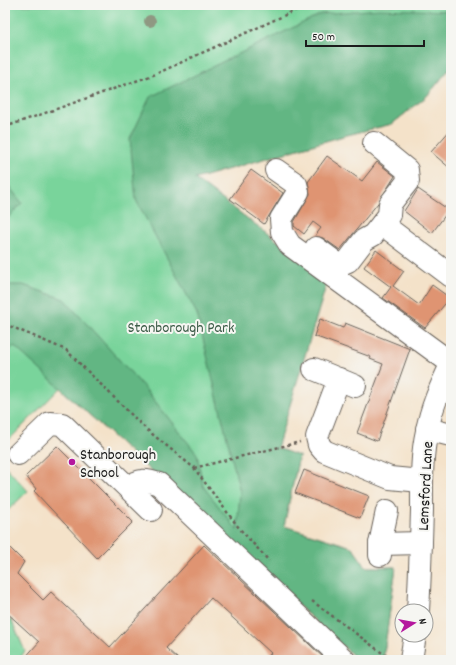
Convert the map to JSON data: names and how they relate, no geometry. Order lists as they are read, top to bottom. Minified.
{"streets":{"street":["Lemsford Lane"]},"parks":["Stanborough Park"],"places":["Stanborough School"],"scale_bar":"50 m","north":"right"}
